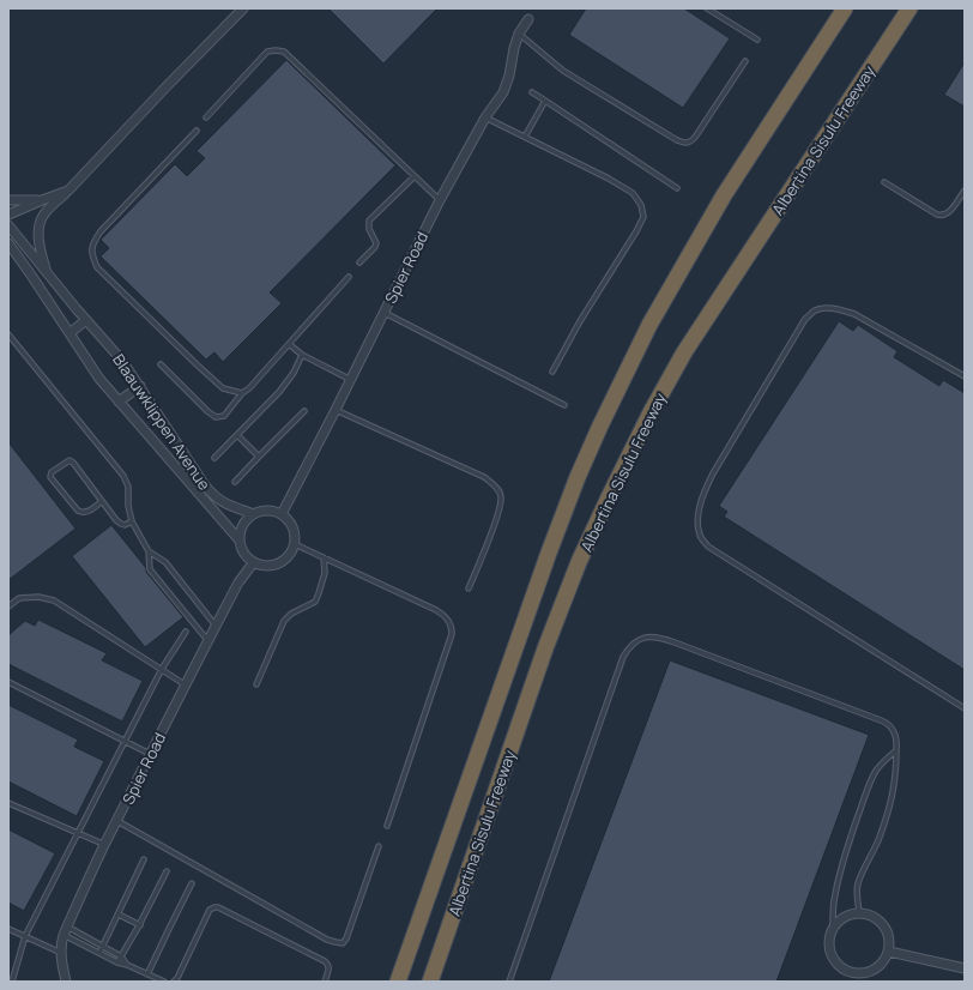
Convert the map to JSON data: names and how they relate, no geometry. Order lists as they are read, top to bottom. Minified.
{"streets":{"highway":["Albertina Sisulu Freeway"],"street":["Spier Road","Blaauwklippen Avenue"]},"crossings":[["Spier Road","Blaauwklippen Avenue"]]}
